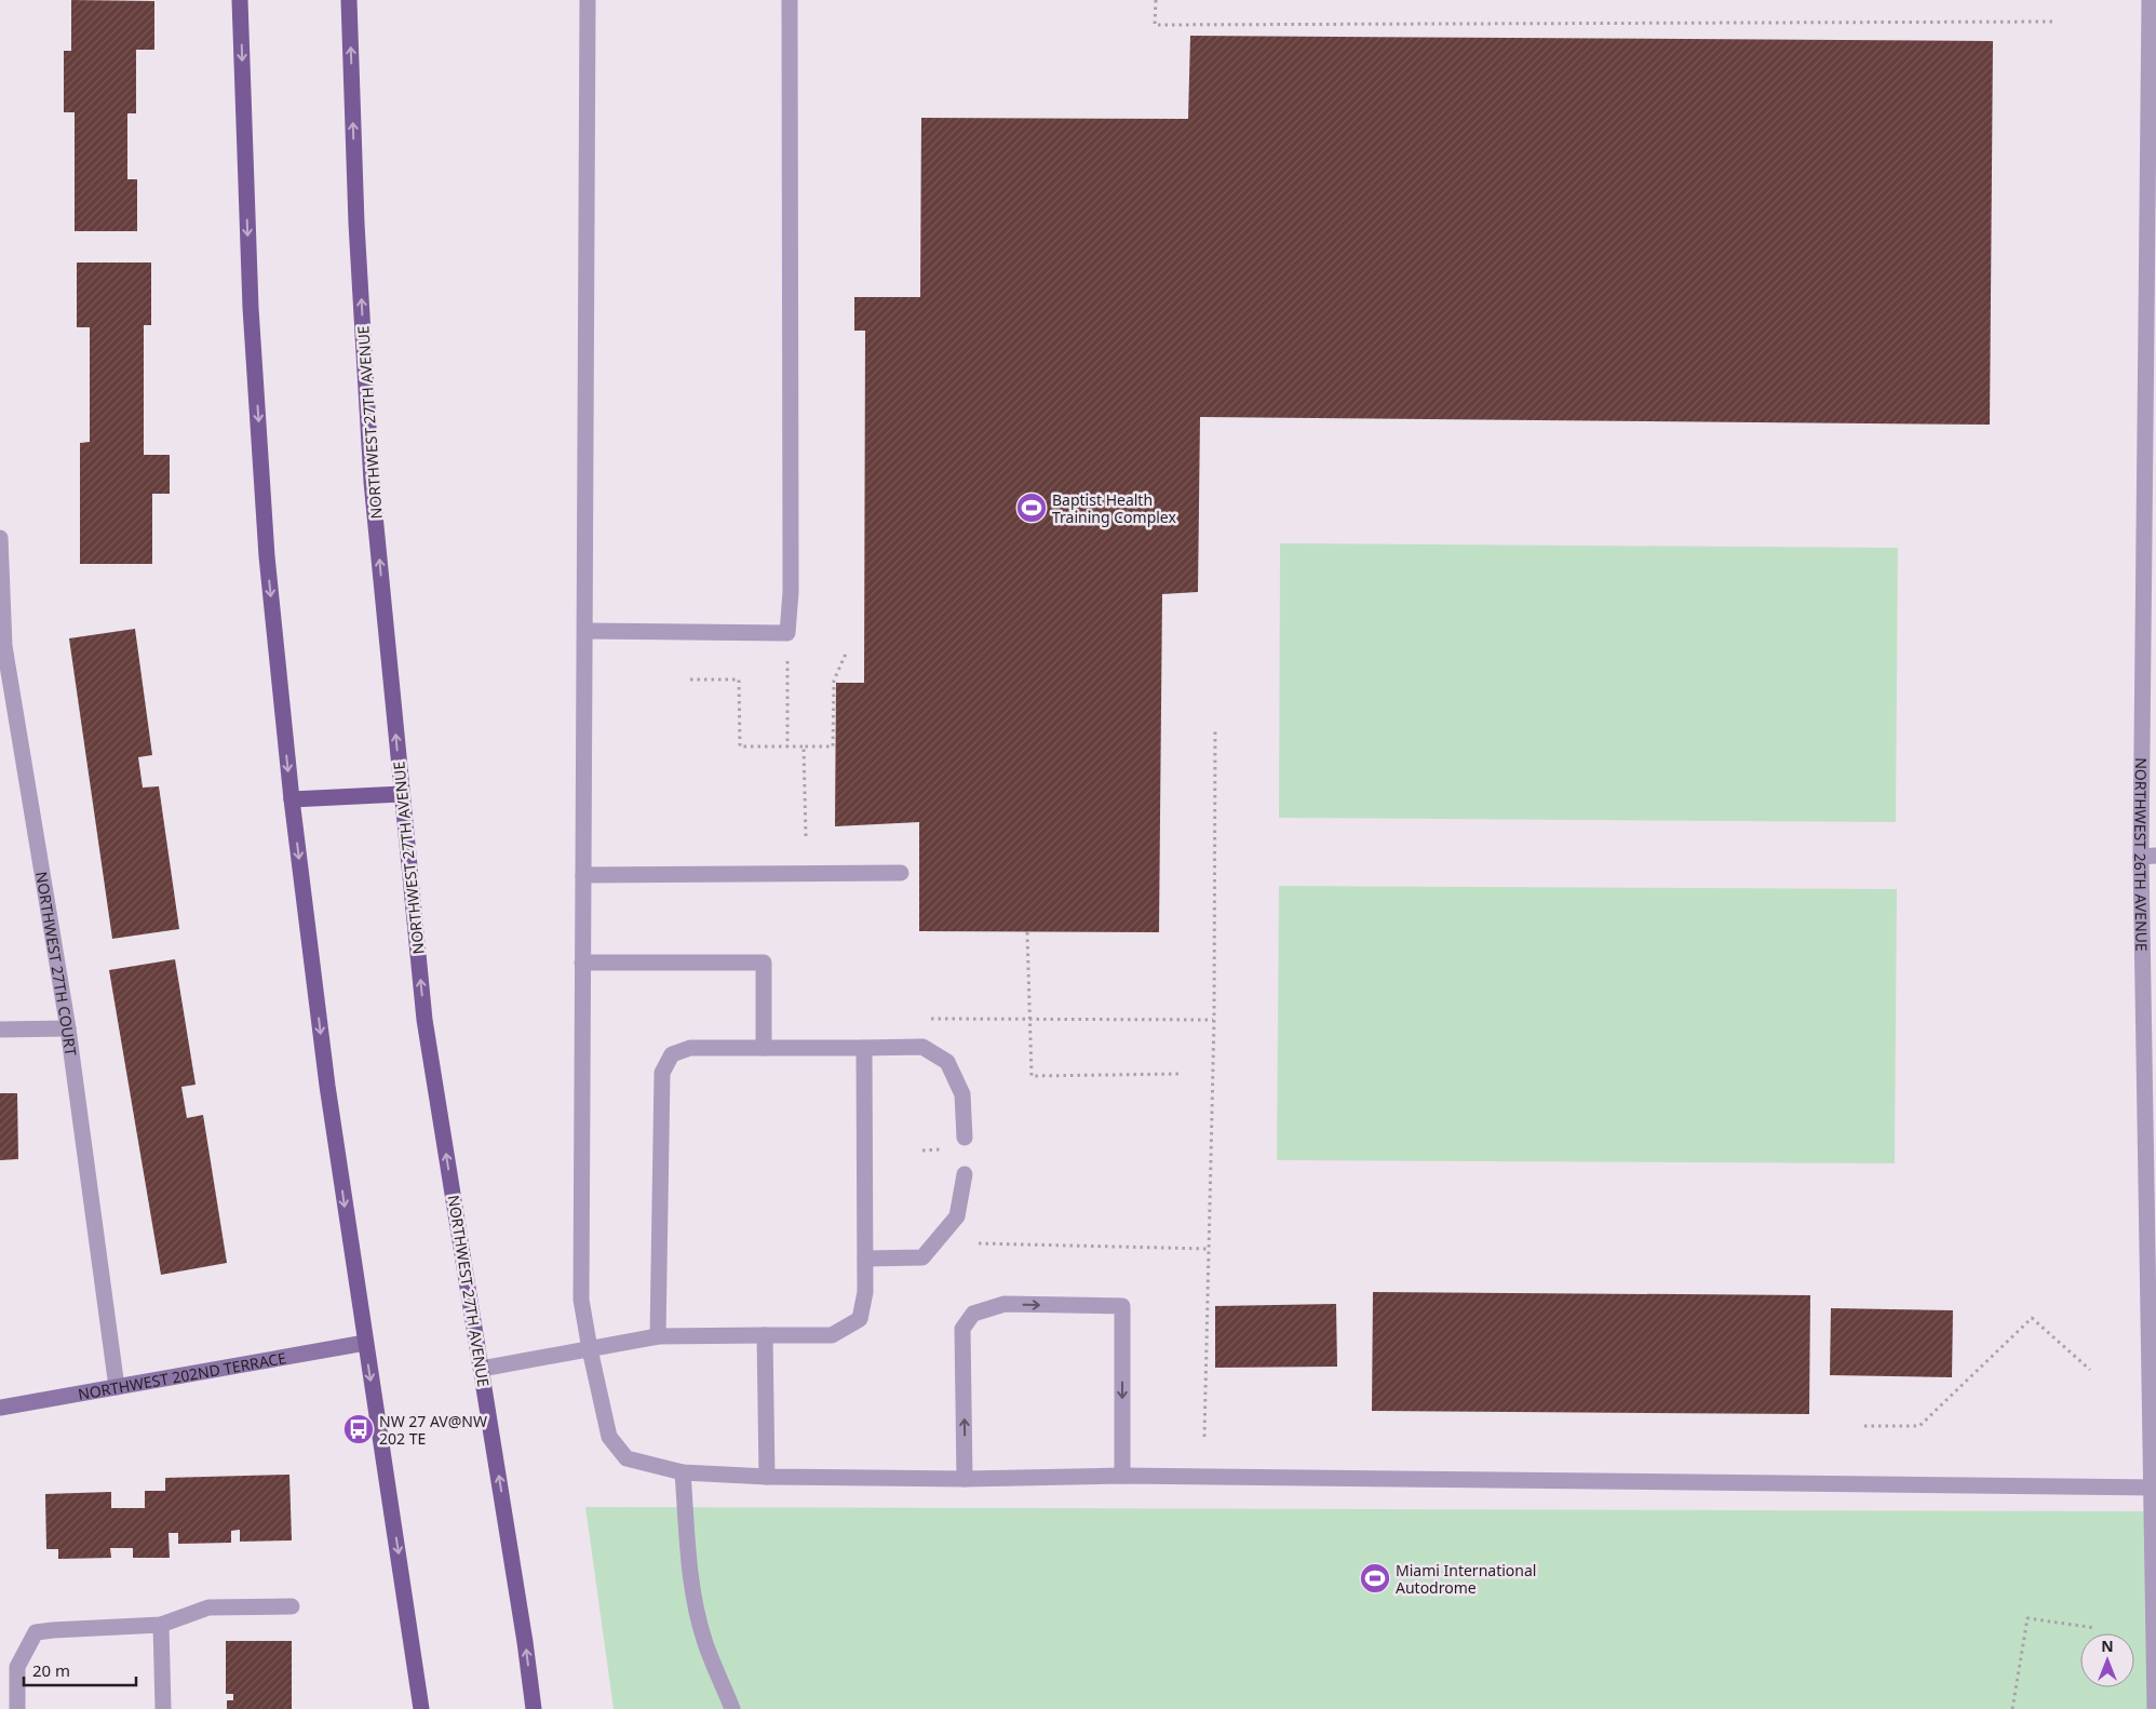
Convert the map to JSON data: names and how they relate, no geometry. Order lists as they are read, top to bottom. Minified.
{"streets":{"main road":["NORTHWEST 27TH AVENUE"],"street":["NORTHWEST 26TH AVENUE","NORTHWEST 27TH COURT","NORTHWEST 202ND TERRACE"]},"crossings":[["NORTHWEST 27TH COURT","NORTHWEST 202ND TERRACE"]],"places":{"sports":["Baptist Health Training Complex","Miami International Autodrome"],"bus stop":["NW 27 AV@NW 202 TE"]},"scale_bar":"20 m","north":"top"}
